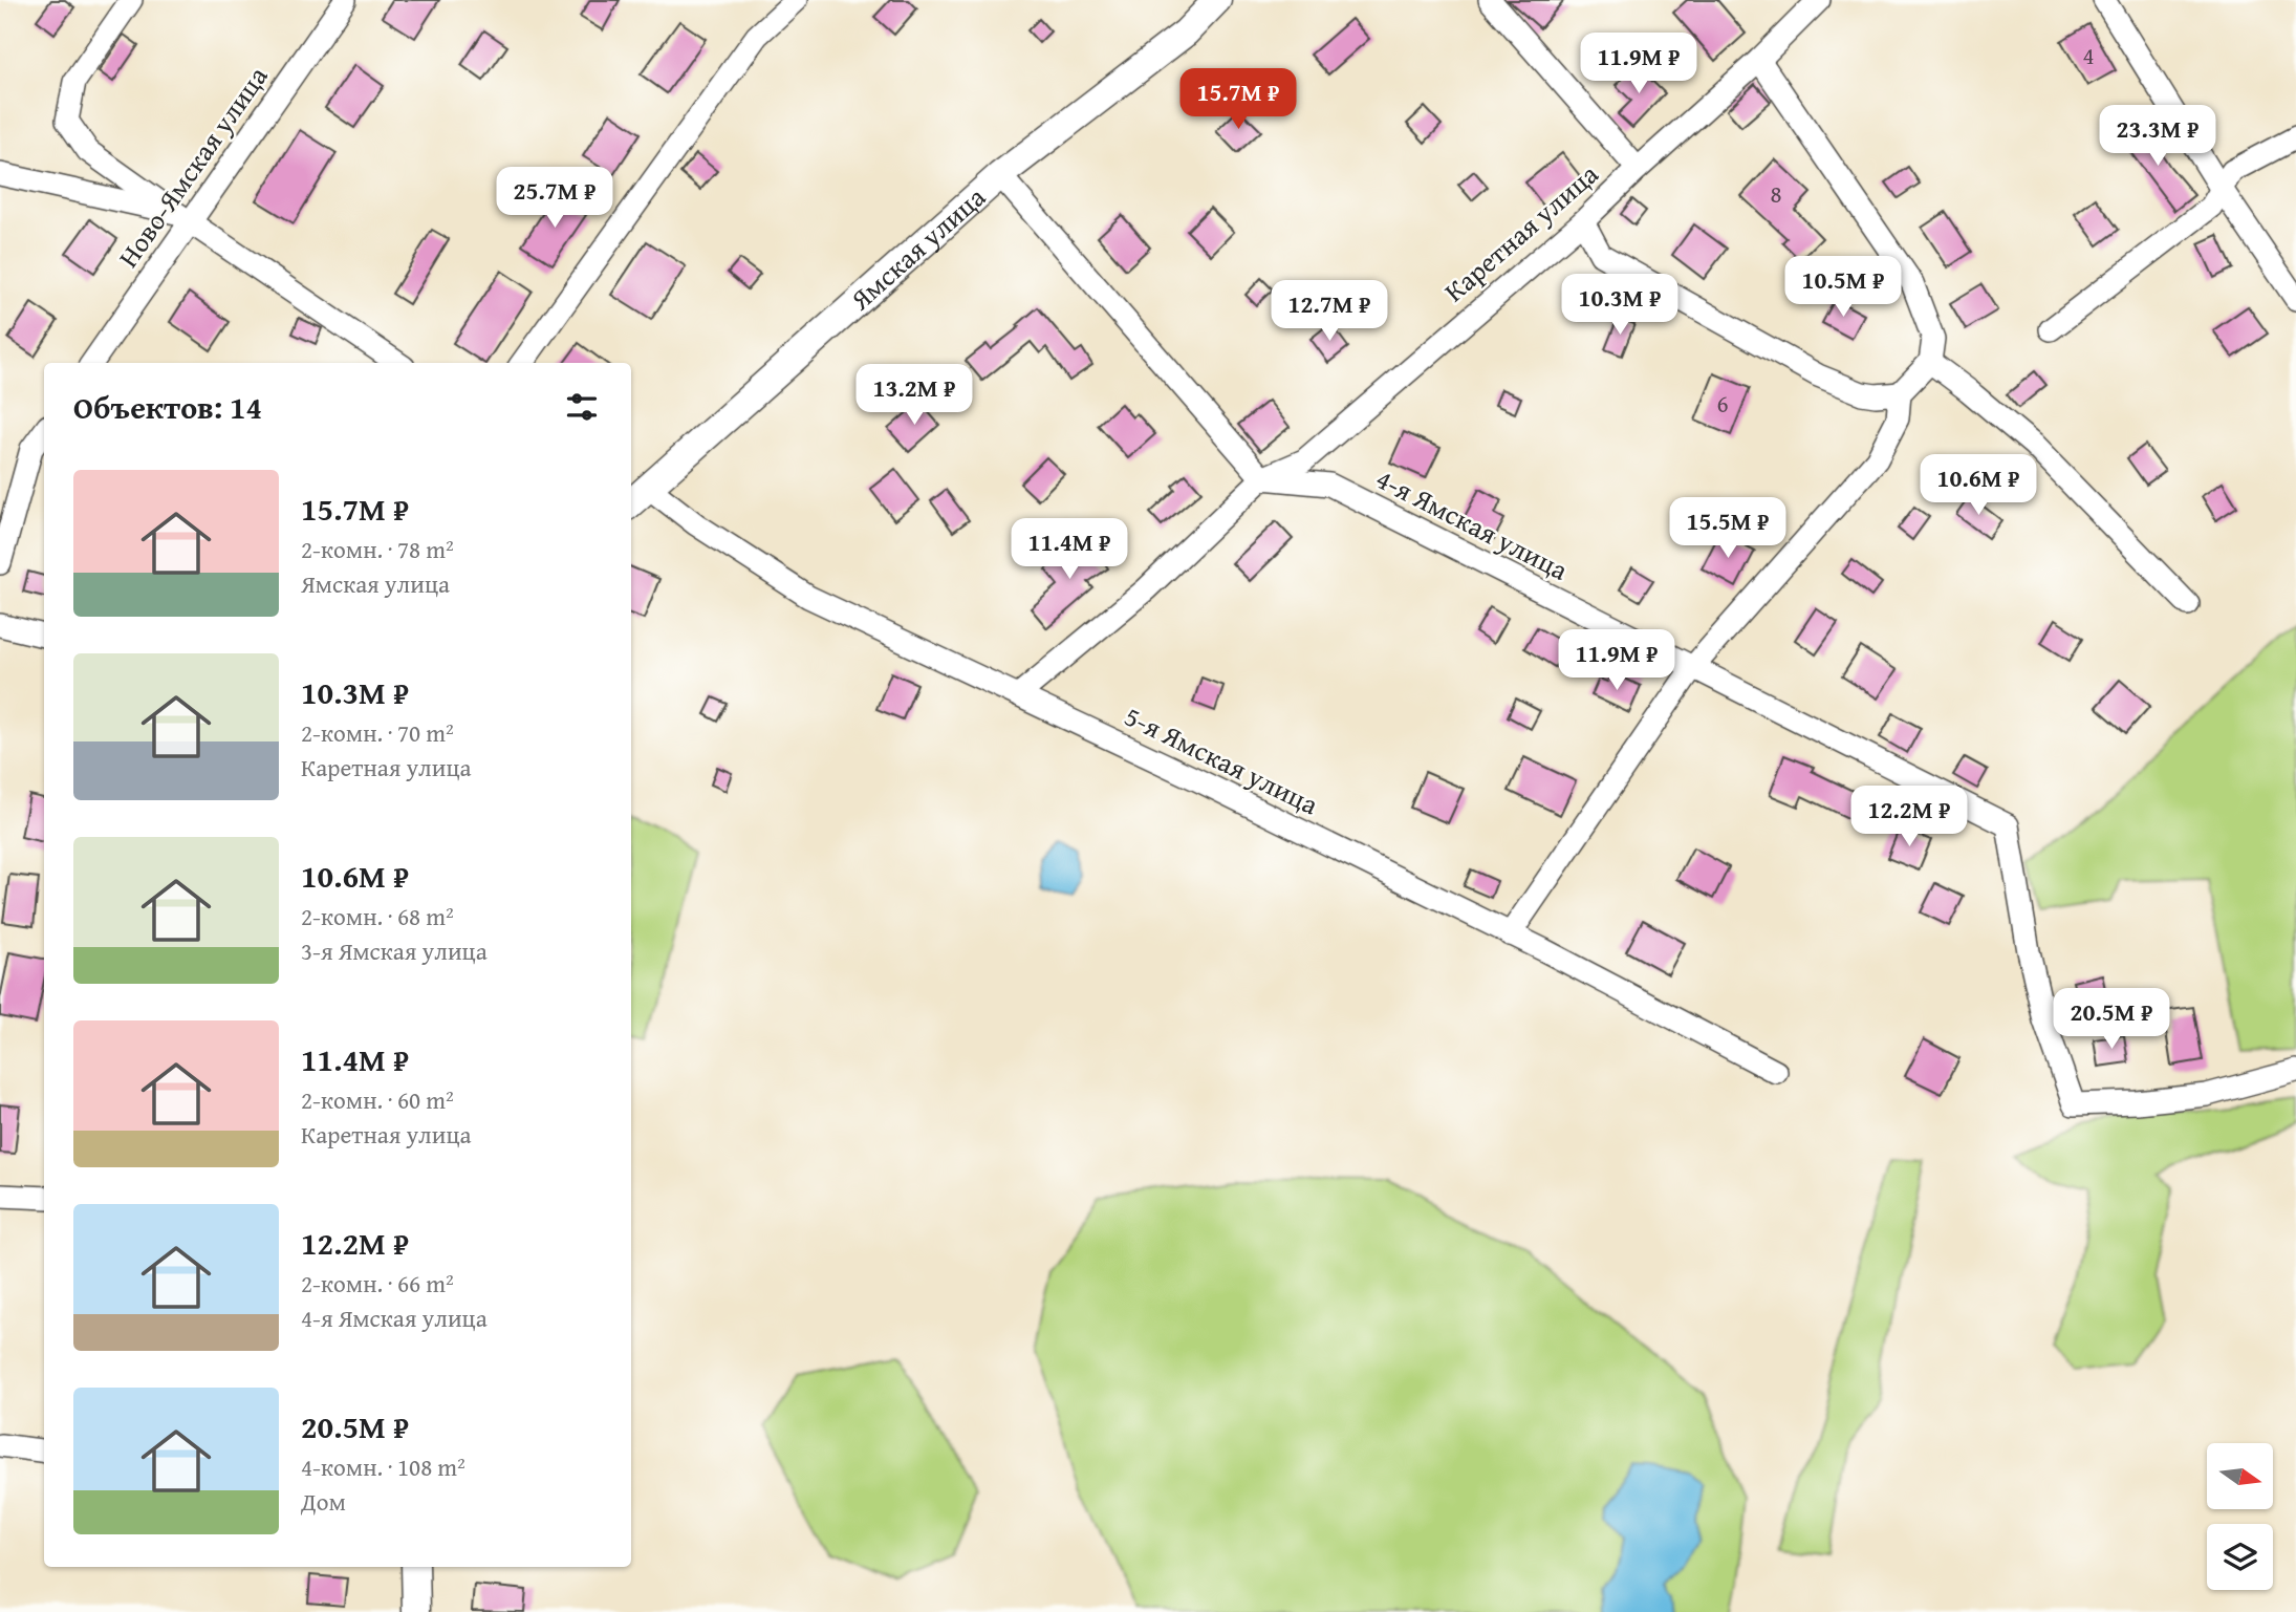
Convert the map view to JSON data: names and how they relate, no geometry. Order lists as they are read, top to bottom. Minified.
{"streets":{"street":["Ново-Ямская улица","Каретная улица","Ямская улица","4-я Ямская улица","5-я Ямская улица"]},"crossings":[["Каретная улица","4-я Ямская улица"],["Каретная улица","5-я Ямская улица"],["Ямская улица","5-я Ямская улица"]],"house_numbers":["4","8","6"],"north":"right","page":{"price":["11.9M ₽","15.7M ₽","23.3M ₽","25.7M ₽","10.5M ₽","10.3M ₽","12.7M ₽","13.2M ₽","10.6M ₽","15.5M ₽","11.4M ₽","11.9M ₽","12.2M ₽","20.5M ₽"],"heading":"Объектов: 14","list":[{"name":"15.7M ₽","note":"2-комн. · 78 m² · Ямская улица"},{"name":"10.3M ₽","note":"2-комн. · 70 m² · Каретная улица"},{"name":"10.6M ₽","note":"2-комн. · 68 m² · 3-я Ямская улица"},{"name":"11.4M ₽","note":"2-комн. · 60 m² · Каретная улица"},{"name":"12.2M ₽","note":"2-комн. · 66 m² · 4-я Ямская улица"},{"name":"20.5M ₽","note":"4-комн. · 108 m² · Дом"}]}}
